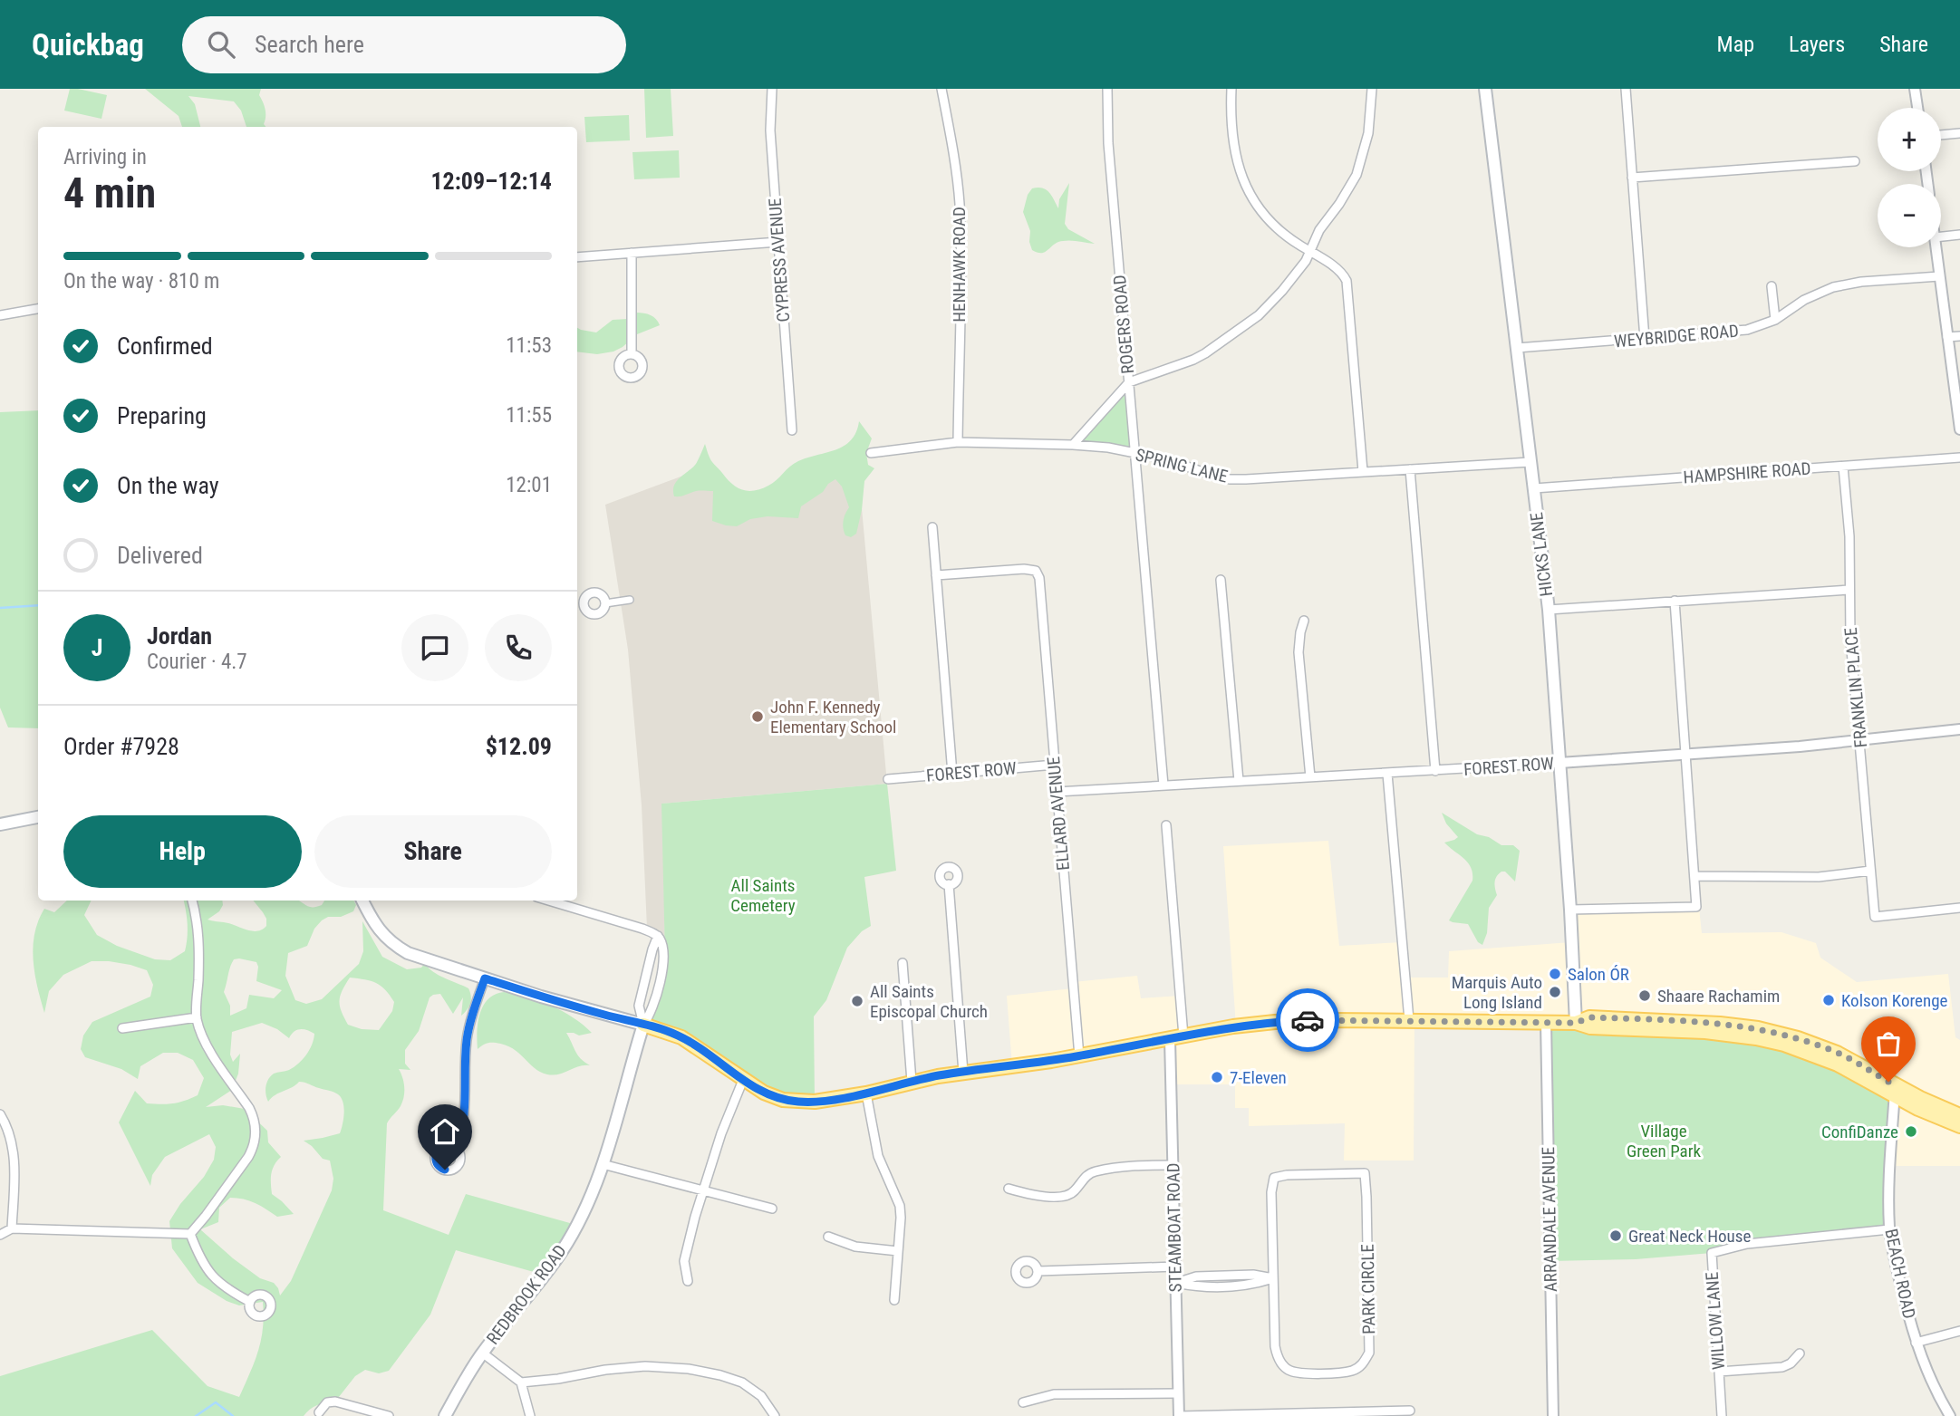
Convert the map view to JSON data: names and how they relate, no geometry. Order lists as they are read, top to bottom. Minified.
{"streets":{"main road":["HICKS LANE","REDBROOK ROAD"],"street":["CYPRESS AVENUE","HENHAWK ROAD","ROGERS ROAD","WEYBRIDGE ROAD","SPRING LANE","HAMPSHIRE ROAD","FRANKLIN PLACE","FOREST ROW","ELLARD AVENUE","ARRANDALE AVENUE","STEAMBOAT ROAD","BEACH ROAD","PARK CIRCLE","WILLOW LANE"]},"crossings":[["HENHAWK ROAD","SPRING LANE"],["ROGERS ROAD","SPRING LANE"],["ROGERS ROAD","FOREST ROW"],["WEYBRIDGE ROAD","HICKS LANE"],["SPRING LANE","HICKS LANE"],["HAMPSHIRE ROAD","HICKS LANE"],["HAMPSHIRE ROAD","FRANKLIN PLACE"],["HICKS LANE","FOREST ROW"],["FRANKLIN PLACE","FOREST ROW"],["FOREST ROW","ELLARD AVENUE"],["BEACH ROAD","WILLOW LANE"]],"parks":["All Saints Cemetery","Village Green Park"],"places":["John F. Kennedy Elementary School","Salon ÓR","Marquis Auto Long Island","Shaare Rachamim","Kolson Korenge","All Saints Episcopal Church","7-Eleven","ConfiDanze","Great Neck House"],"page":{"header":"Quickbag","search":"Search here","nav":["Map","Layers","Share"],"map_buttons":["+","−"],"heading":["4 min","Arriving in","12:09–12:14"],"panel":["Jordan","Courier · 4.7","Order #7928","$12.09"],"bar":"On the way · 810 m","list":[["Confirmed","11:53"],["Preparing","11:55"],["On the way","12:01"],"Delivered"],"round":"J","buttons":["Help","Share"]}}
